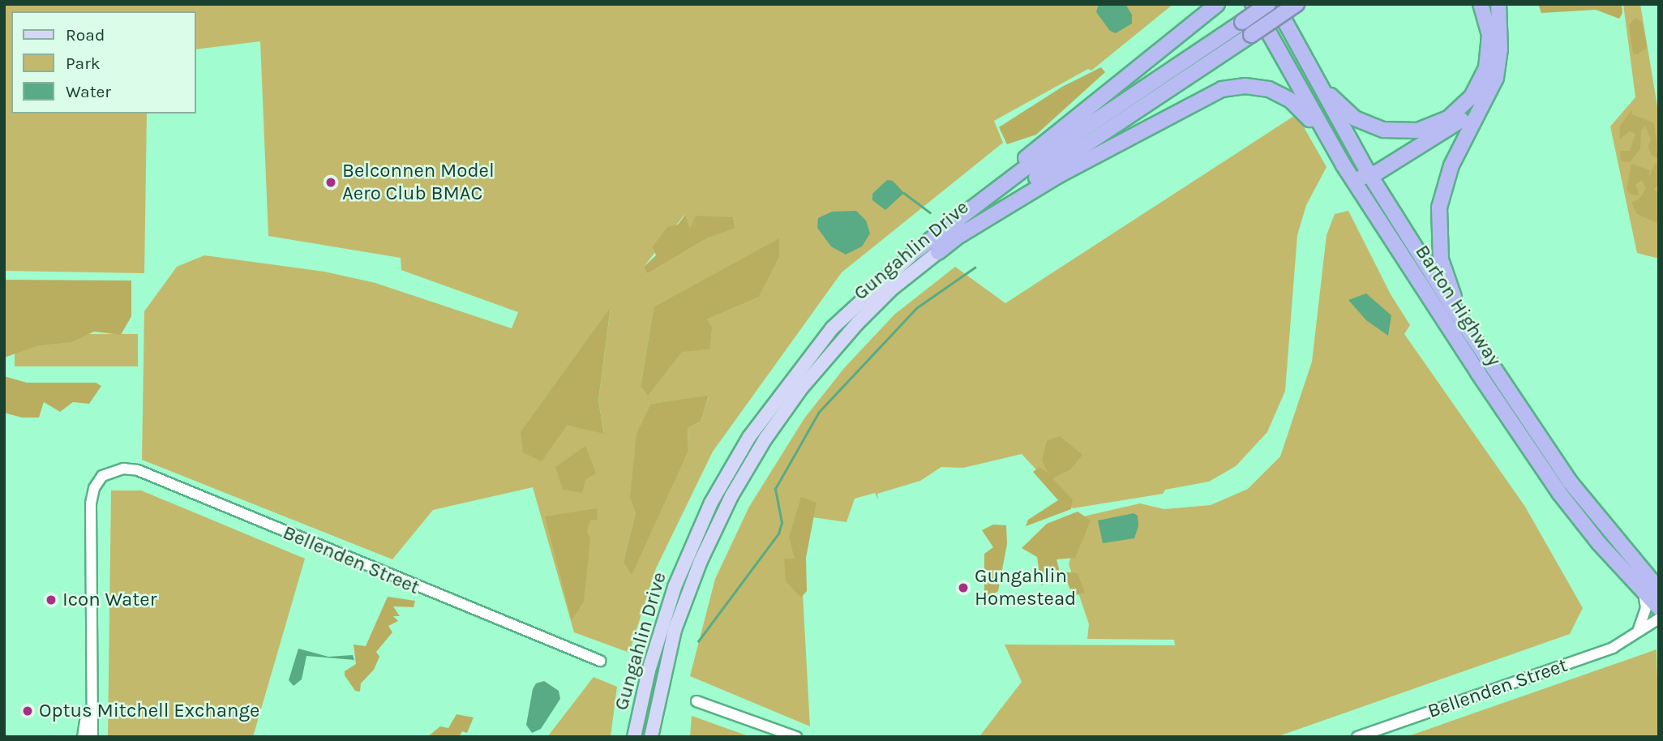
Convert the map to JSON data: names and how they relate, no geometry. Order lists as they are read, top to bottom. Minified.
{"streets":{"highway":["Gungahlin Drive","Barton Highway"],"street":["Bellenden Street"]},"crossings":[["Barton Highway","Bellenden Street"]],"places":["Belconnen Model Aero Club BMAC","Gungahlin Homestead","Icon Water","Optus Mitchell Exchange"],"legend":["Road","Park","Water"]}
